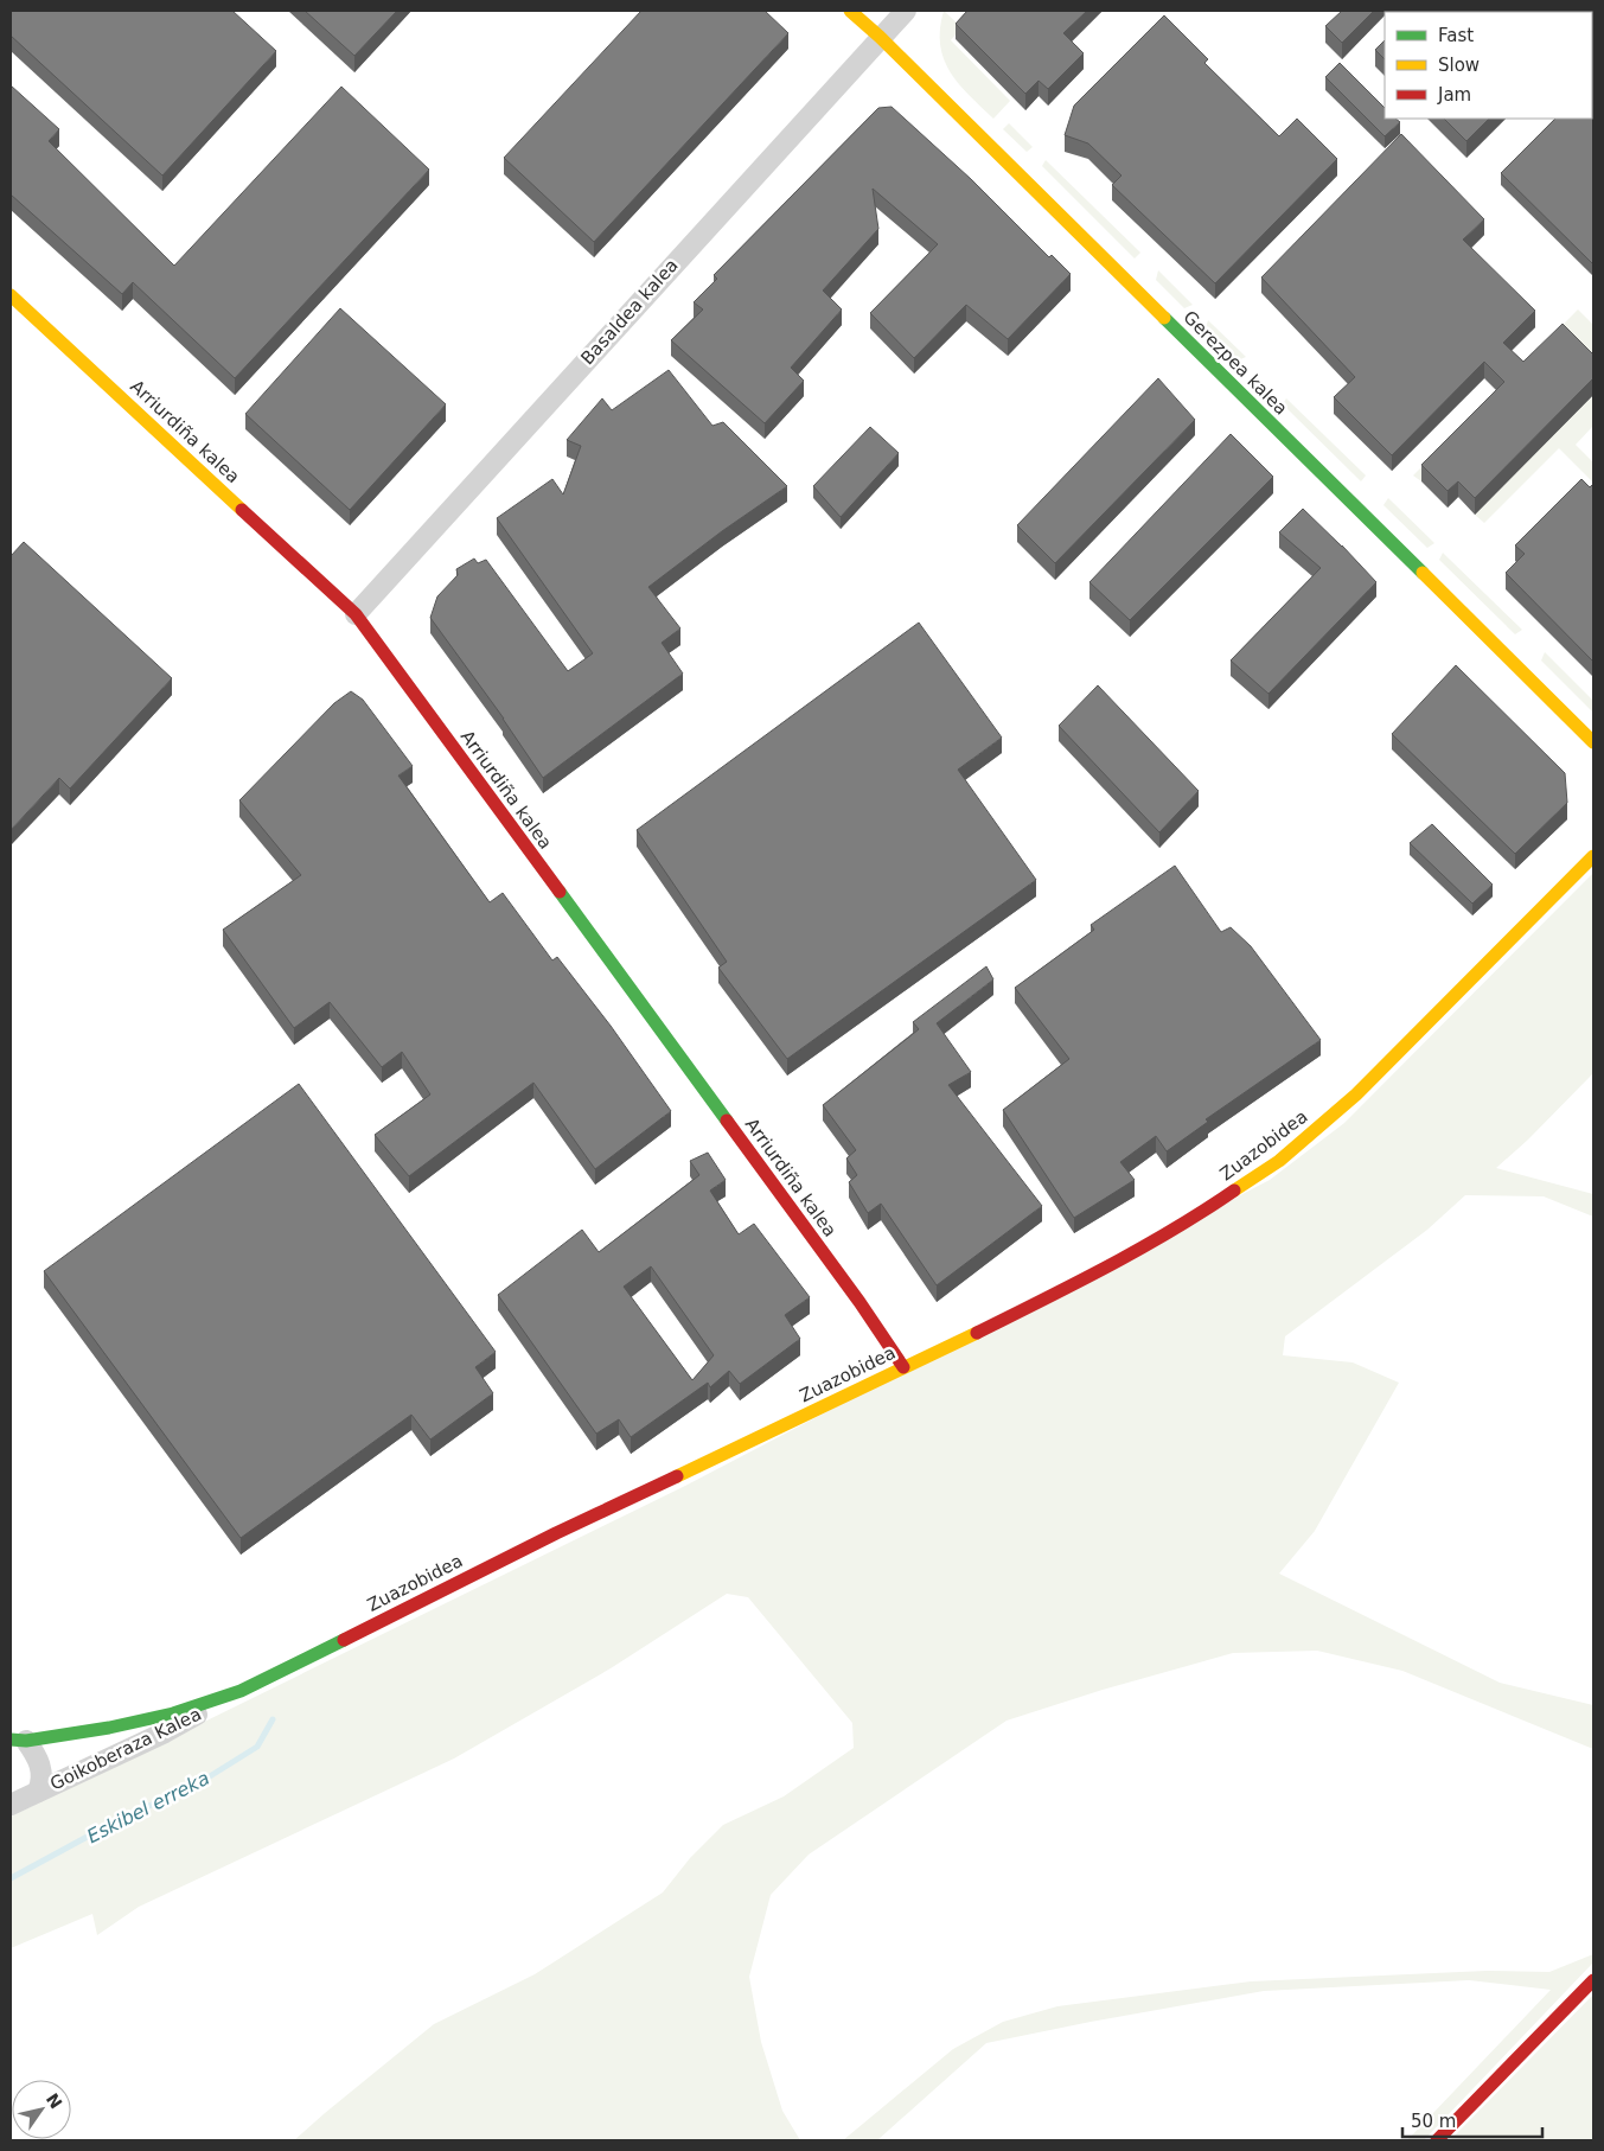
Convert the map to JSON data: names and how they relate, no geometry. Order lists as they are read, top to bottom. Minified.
{"streets":{"street":["Basaldea kalea","Gerezpea kalea","Arriurdiña kalea","Zuazobidea","Goikoberaza Kalea"]},"crossings":[["Basaldea kalea","Gerezpea kalea"],["Basaldea kalea","Arriurdiña kalea"],["Arriurdiña kalea","Zuazobidea"],["Zuazobidea","Goikoberaza Kalea"]],"water":["Eskibel erreka"],"legend":["Fast","Slow","Jam"],"scale_bar":"50 m","north":"top right"}
